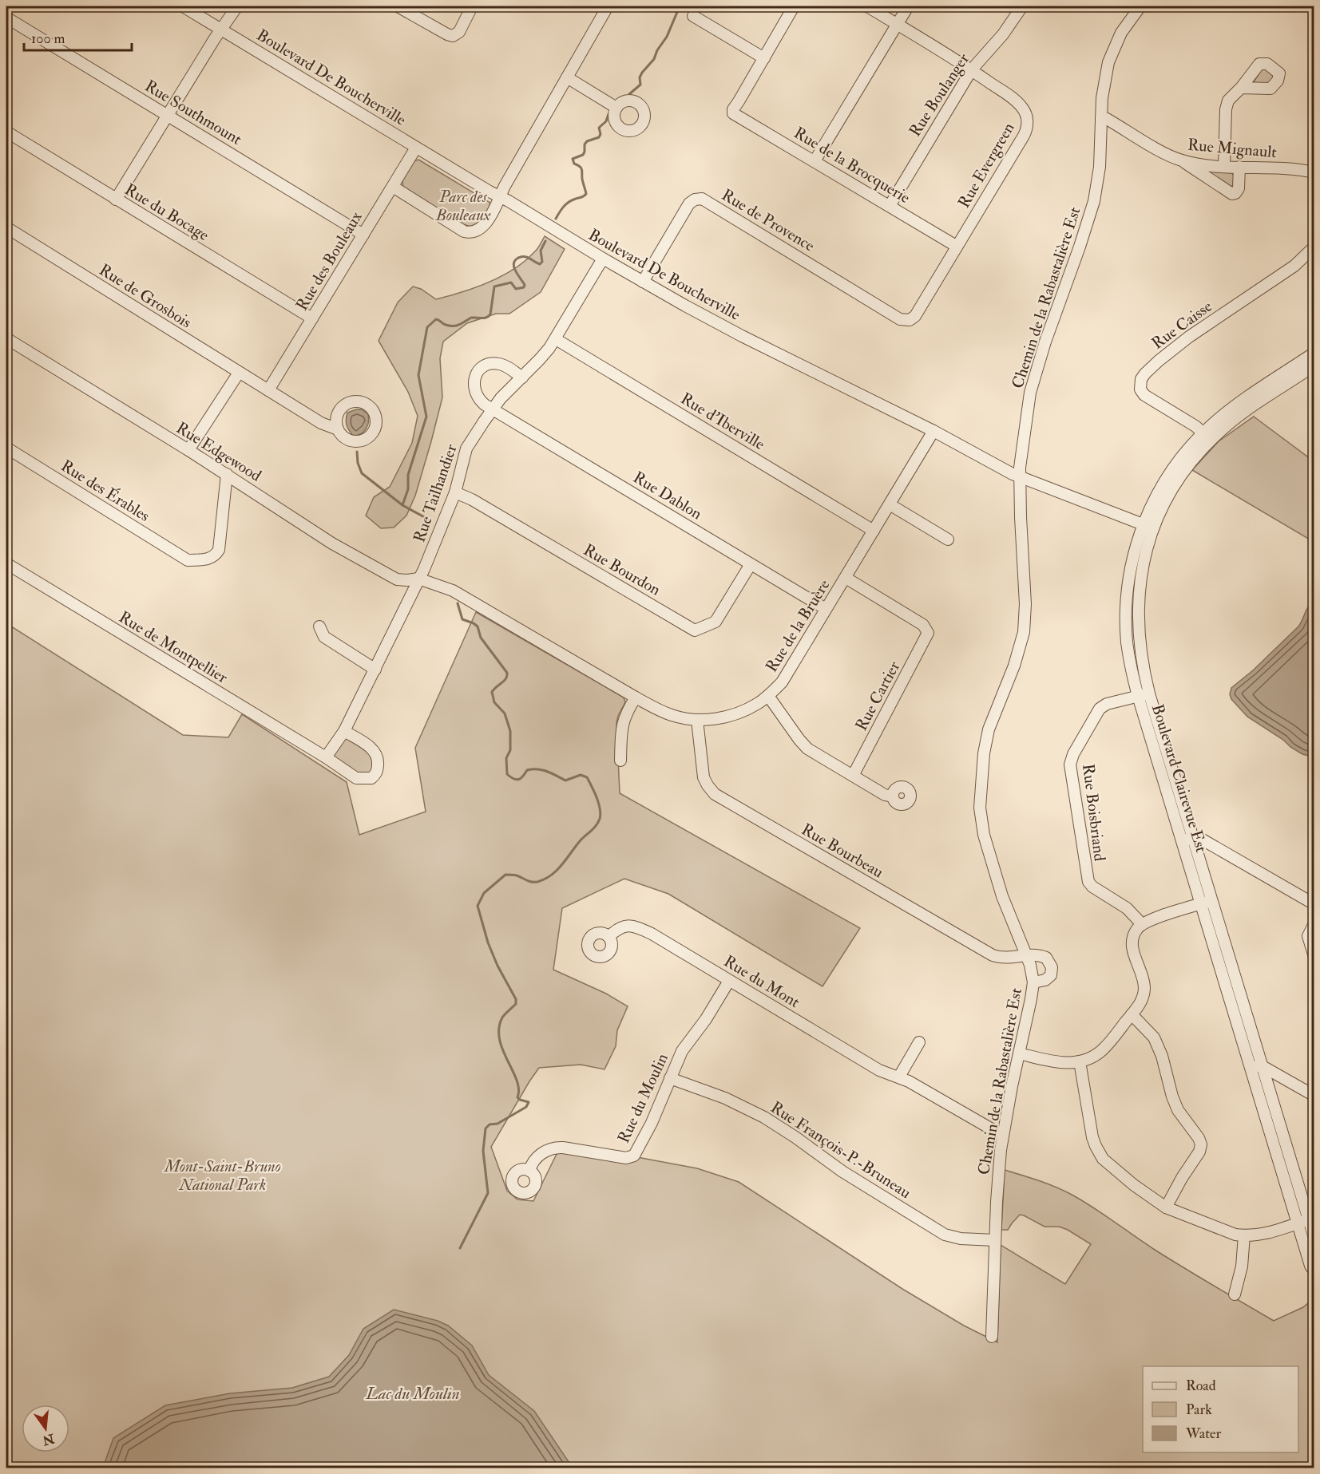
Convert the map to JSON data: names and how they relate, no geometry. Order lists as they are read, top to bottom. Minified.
{"streets":{"street":["Boulevard De Boucherville","Rue Boulanger","Rue Southmount","Rue Mignault","Rue de la Brocquerie","Rue Evergreen","Rue du Bocage","Rue de Provence","Rue des Bouleaux","Rue de Grosbois","Chemin de la Rabastalière Est","Rue Caisse","Rue d'Iberville","Rue Edgewood","Rue des Érables","Rue Tailhandier","Rue Dablon","Rue Bourdon","Rue de la Bruère","Rue de Montpellier","Rue Cartier","Boulevard Clairevue Est","Rue Boisbriand","Rue Bourbeau","Rue du Mont","Rue du Moulin","Rue François-P.-Bruneau"]},"crossings":[["Boulevard De Boucherville","Rue de Provence"],["Boulevard De Boucherville","Rue des Bouleaux"],["Boulevard De Boucherville","Chemin de la Rabastalière Est"],["Boulevard De Boucherville","Rue Tailhandier"],["Boulevard De Boucherville","Rue de la Bruère"],["Boulevard De Boucherville","Boulevard Clairevue Est"],["Rue Boulanger","Rue de la Brocquerie"],["Rue Boulanger","Rue Evergreen"],["Rue Southmount","Rue des Bouleaux"],["Rue Mignault","Chemin de la Rabastalière Est"],["Rue de la Brocquerie","Rue Evergreen"],["Rue Evergreen","Rue de Provence"],["Rue du Bocage","Rue des Bouleaux"],["Rue des Bouleaux","Rue de Grosbois"],["Chemin de la Rabastalière Est","Rue Bourbeau"],["Chemin de la Rabastalière Est","Rue du Mont"],["Chemin de la Rabastalière Est","Rue François-P.-Bruneau"],["Rue Caisse","Boulevard Clairevue Est"],["Rue d'Iberville","Rue Tailhandier"],["Rue d'Iberville","Rue de la Bruère"],["Rue Edgewood","Rue des Érables"],["Rue Edgewood","Rue Tailhandier"],["Rue Edgewood","Rue de la Bruère"],["Rue Tailhandier","Rue Dablon"],["Rue Tailhandier","Rue Bourdon"],["Rue Tailhandier","Rue de la Bruère"],["Rue Tailhandier","Rue de Montpellier"],["Rue Dablon","Rue Bourdon"],["Rue Dablon","Rue de la Bruère"],["Rue de la Bruère","Rue Cartier"],["Rue de la Bruère","Rue Bourbeau"],["Boulevard Clairevue Est","Rue Boisbriand"],["Rue du Mont","Rue du Moulin"],["Rue du Moulin","Rue François-P.-Bruneau"]],"water":["Lac du Moulin"],"parks":["Parc des Bouleaux","Mont-Saint-Bruno National Park"],"legend":["Road","Park","Water"],"scale_bar":"100 m","north":"bottom"}
